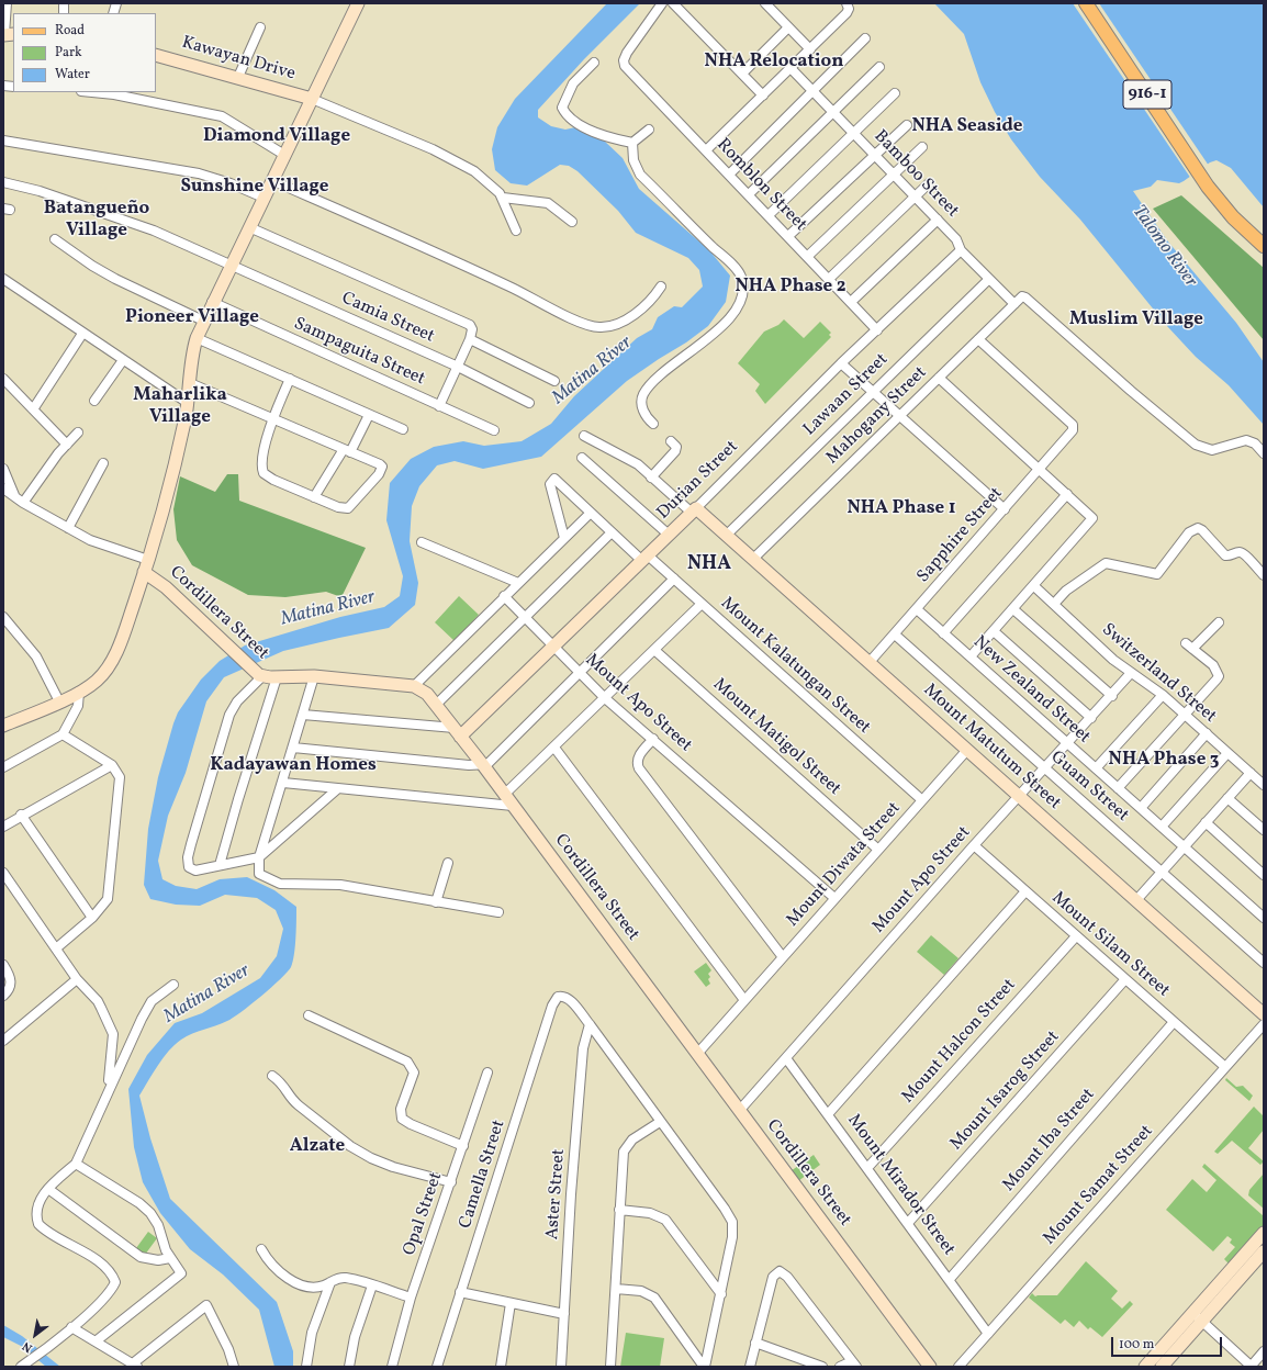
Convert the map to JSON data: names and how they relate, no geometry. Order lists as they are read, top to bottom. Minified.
{"streets":{"main road":["916-1"],"street":["Kawayan Drive","Bamboo Street","Romblon Street","Camia Street","Sampaguita Street","Lawaan Street","Mahogany Street","Durian Street","Sapphire Street","Cordillera Street","Mount Kalatungan Street","Switzerland Street","New Zealand Street","Mount Apo Street","Mount Matigol Street","Mount Matutum Street","Guam Street","Mount Diwata Street","Mount Silam Street","Mount Halcon Street","Mount Isarog Street","Mount Iba Street","Camella Street","Mount Mirador Street","Mount Samat Street","Aster Street","Opal Street"]},"crossings":[["Bamboo Street","Lawaan Street"],["Bamboo Street","Mahogany Street"],["Bamboo Street","Durian Street"],["Romblon Street","Durian Street"],["Lawaan Street","Mount Matutum Street"],["Mahogany Street","Sapphire Street"],["Mahogany Street","Mount Matutum Street"],["Durian Street","Cordillera Street"],["Durian Street","Mount Kalatungan Street"],["Durian Street","Mount Apo Street"],["Durian Street","Mount Matutum Street"],["Sapphire Street","New Zealand Street"],["Sapphire Street","Mount Matutum Street"],["Sapphire Street","Guam Street"],["Cordillera Street","Mount Apo Street"],["Cordillera Street","Mount Diwata Street"],["Mount Kalatungan Street","Mount Diwata Street"],["Switzerland Street","Mount Apo Street"],["New Zealand Street","Mount Apo Street"],["Mount Apo Street","Mount Matutum Street"],["Mount Apo Street","Guam Street"],["Mount Apo Street","Mount Diwata Street"],["Mount Apo Street","Mount Silam Street"],["Mount Apo Street","Mount Mirador Street"],["Mount Matigol Street","Mount Diwata Street"],["Mount Matutum Street","Mount Diwata Street"],["Mount Silam Street","Mount Halcon Street"],["Mount Silam Street","Mount Isarog Street"],["Mount Silam Street","Mount Iba Street"],["Mount Silam Street","Mount Samat Street"],["Mount Halcon Street","Mount Mirador Street"],["Mount Isarog Street","Mount Mirador Street"],["Mount Iba Street","Mount Mirador Street"],["Camella Street","Aster Street"],["Mount Mirador Street","Mount Samat Street"]],"districts":["NHA Relocation","NHA Seaside","Diamond Village","Sunshine Village","Batangueño Village","NHA Phase 2","Pioneer Village","Muslim Village","Maharlika Village","NHA Phase 1","NHA","NHA Phase 3","Kadayawan Homes","Alzate"],"water":["Talomo River","Matina River"],"legend":["Road","Park","Water"],"scale_bar":"100 m","north":"bottom left"}
